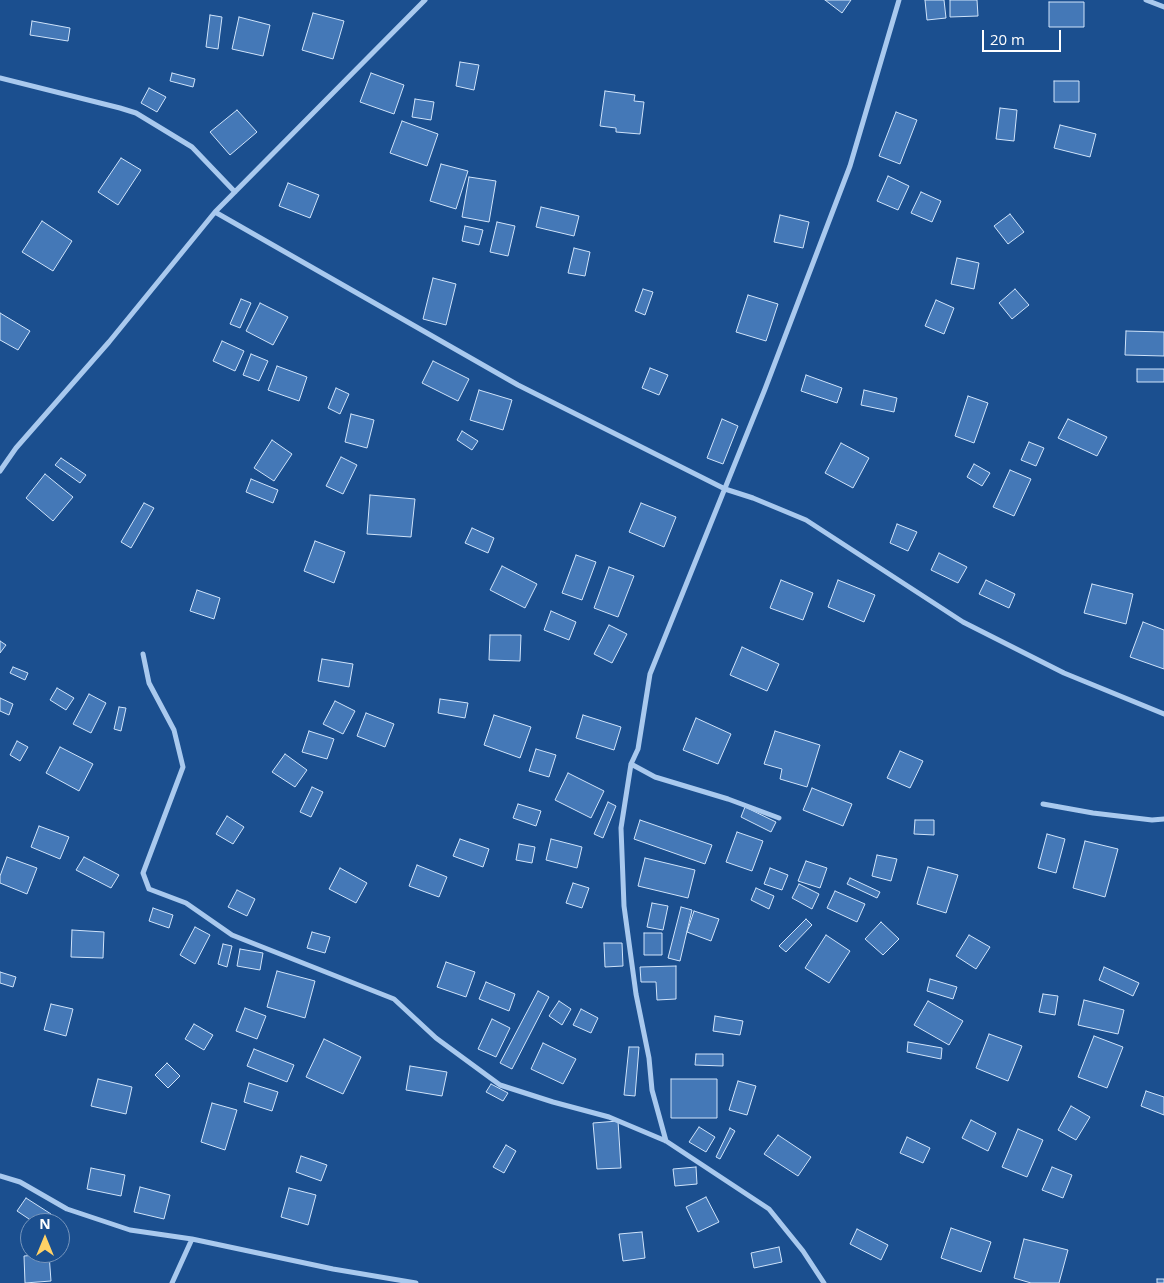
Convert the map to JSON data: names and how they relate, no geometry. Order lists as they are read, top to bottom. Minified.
{"scale_bar":"20 m","north":"top"}
